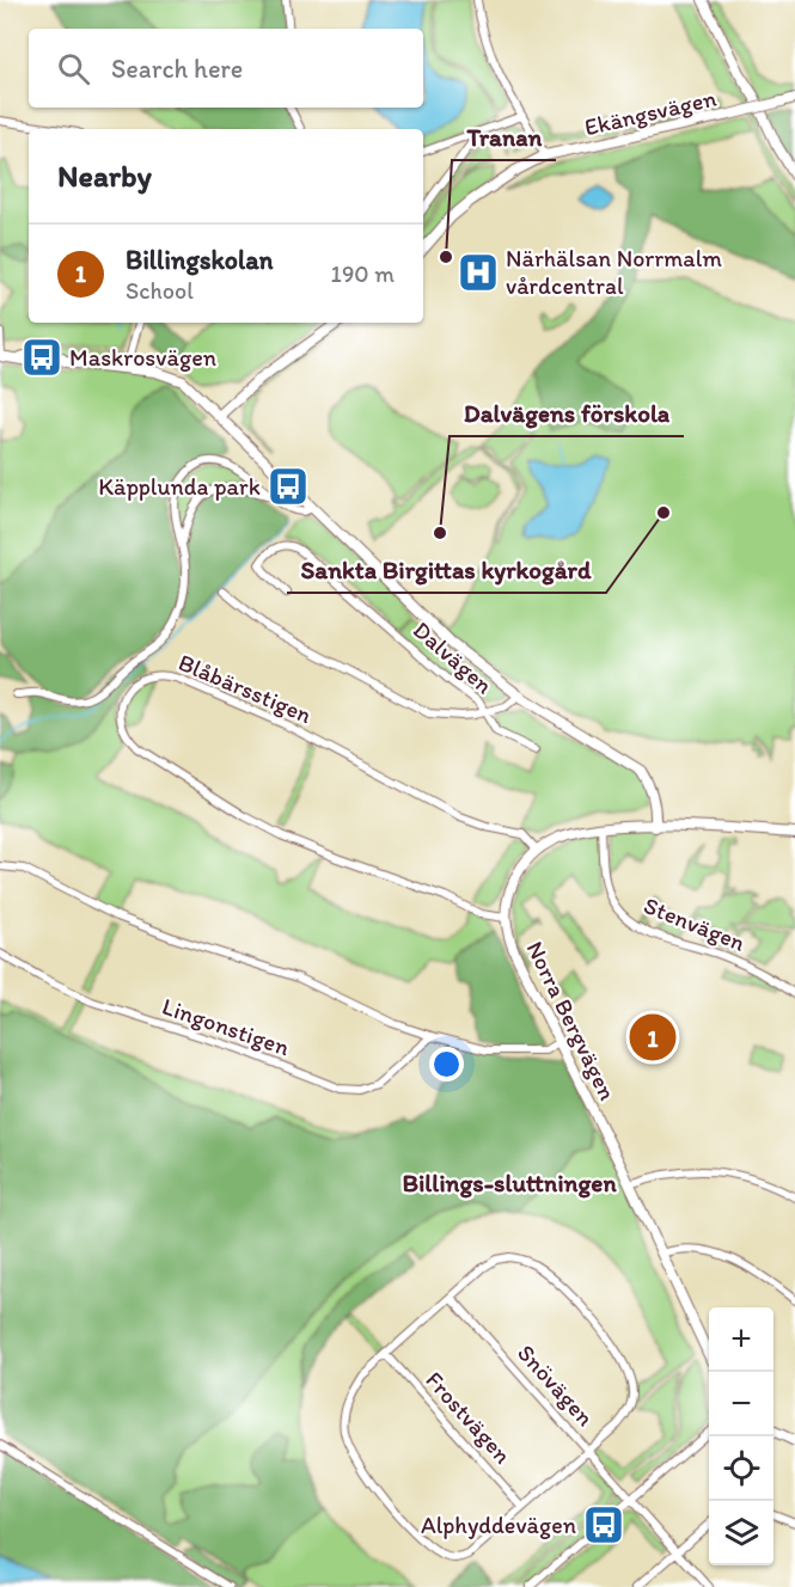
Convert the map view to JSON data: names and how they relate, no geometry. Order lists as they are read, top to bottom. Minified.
{"streets":{"street":["Ekängsvägen","Dalvägen","Blåbärsstigen","Stenvägen","Norra Bergvägen","Lingonstigen","Snövägen","Frostvägen"]},"crossings":[["Dalvägen","Norra Bergvägen"],["Blåbärsstigen","Norra Bergvägen"],["Stenvägen","Norra Bergvägen"]],"districts":["Billings-sluttningen"],"places":{"other":["Tranan","Sankta Birgittas kyrkogård","Dalvägens förskola"],"hospital":["Närhälsan Norrmalm vårdcentral"],"bus stop":["Maskrosvägen","Käpplunda park","Alphyddevägen"]},"page":{"search":"Search here","heading":"Nearby","list":[{"mark":"1","name":"Billingskolan","note":"School","value":"190 m"}],"pins":"1","map_buttons":["+","−"]}}
